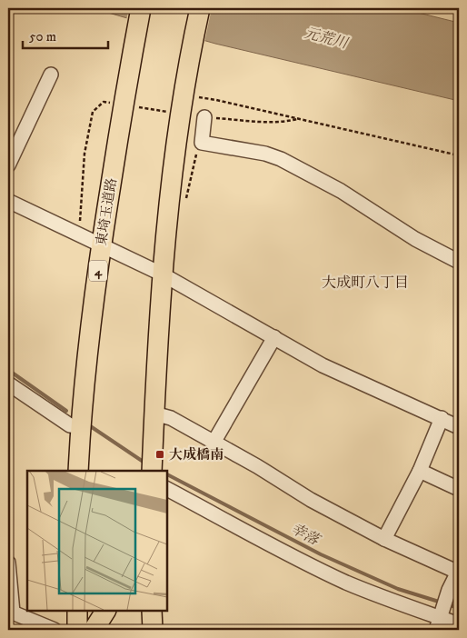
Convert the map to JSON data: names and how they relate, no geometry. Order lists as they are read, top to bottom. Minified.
{"streets":{"highway":["東埼玉道路","4"]},"districts":["大成町八丁目"],"water":["元荒川","幸落"],"places":{"transit":["大成橋南"]},"scale_bar":"50 m"}
